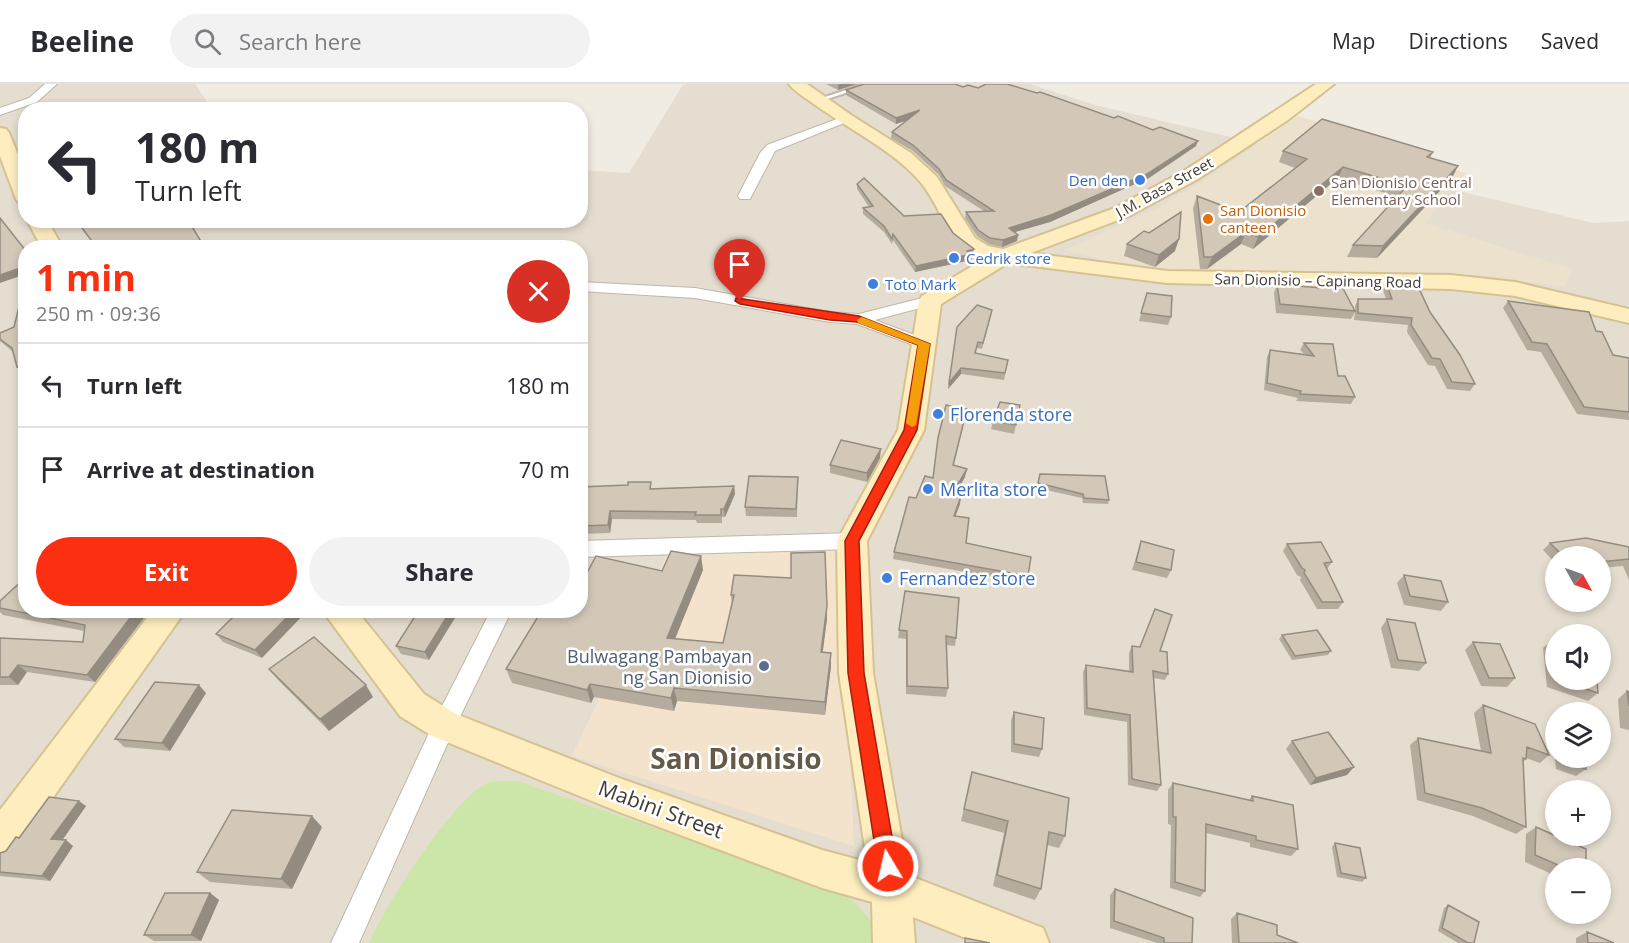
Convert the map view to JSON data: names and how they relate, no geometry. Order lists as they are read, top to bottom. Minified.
{"streets":{"main road":["J.M. Basa Street","San Dionisio – Capinang Road","Mabini Street"]},"crossings":[["J.M. Basa Street","San Dionisio – Capinang Road"]],"districts":["San Dionisio"],"places":["Den den","San Dionisio Central Elementary School","San Dionisio canteen","Cedrik store","Toto Mark","Florenda store","Merlita store","Fernandez store","Bulwagang Pambayan ng San Dionisio"],"north":"bottom right","page":{"header":"Beeline","search":"Search here","nav":["Map","Directions","Saved"],"turn":["180 m","Turn left"],"heading":["1 min","250 m · 09:36"],"list":[{"name":"Turn left","value":"180 m"},{"name":"Arrive at destination","value":"70 m"}],"buttons":["Exit","Share"],"map_buttons":["+","−"]}}
